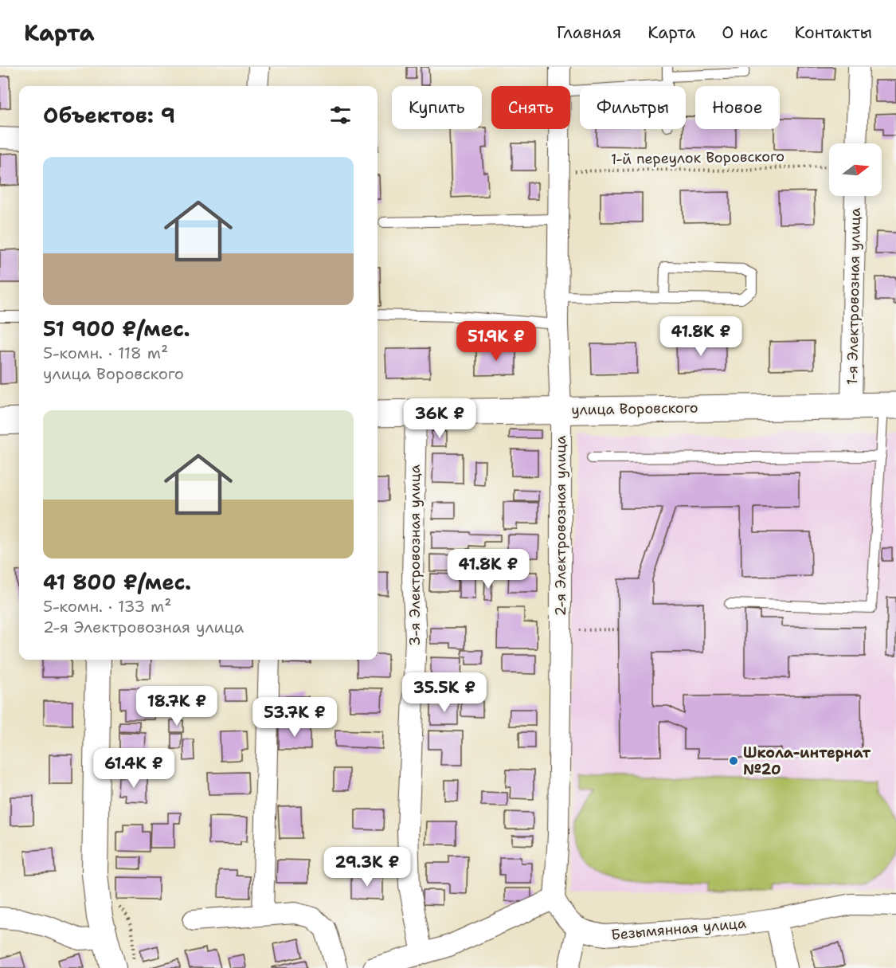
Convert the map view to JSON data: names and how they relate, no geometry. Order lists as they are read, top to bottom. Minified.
{"streets":{"main road":["улица Воровского"],"street":["1-я Электровозная улица","2-я Электровозная улица","3-я Электровозная улица","Безымянная улица"],"path":["1-й переулок Воровского"]},"crossings":[["1-й переулок Воровского","2-я Электровозная улица"],["1-я Электровозная улица","улица Воровского"],["улица Воровского","2-я Электровозная улица"],["улица Воровского","3-я Электровозная улица"]],"places":["Школа-интернат №20"],"north":"right","page":{"header":"Карта","nav":["Главная","Карта","О нас","Контакты"],"chip":["Купить","Снять","Фильтры","Новое"],"heading":"Объектов: 9","list":[{"name":"51 900 ₽/мес.","note":"5-комн. · 118 m² · улица Воровского"},{"name":"41 800 ₽/мес.","note":"5-комн. · 133 m² · 2-я Электровозная улица"}],"price":["41.8K ₽","51.9K ₽","36K ₽","41.8K ₽","35.5K ₽","18.7K ₽","53.7K ₽","61.4K ₽","29.3K ₽"]}}
